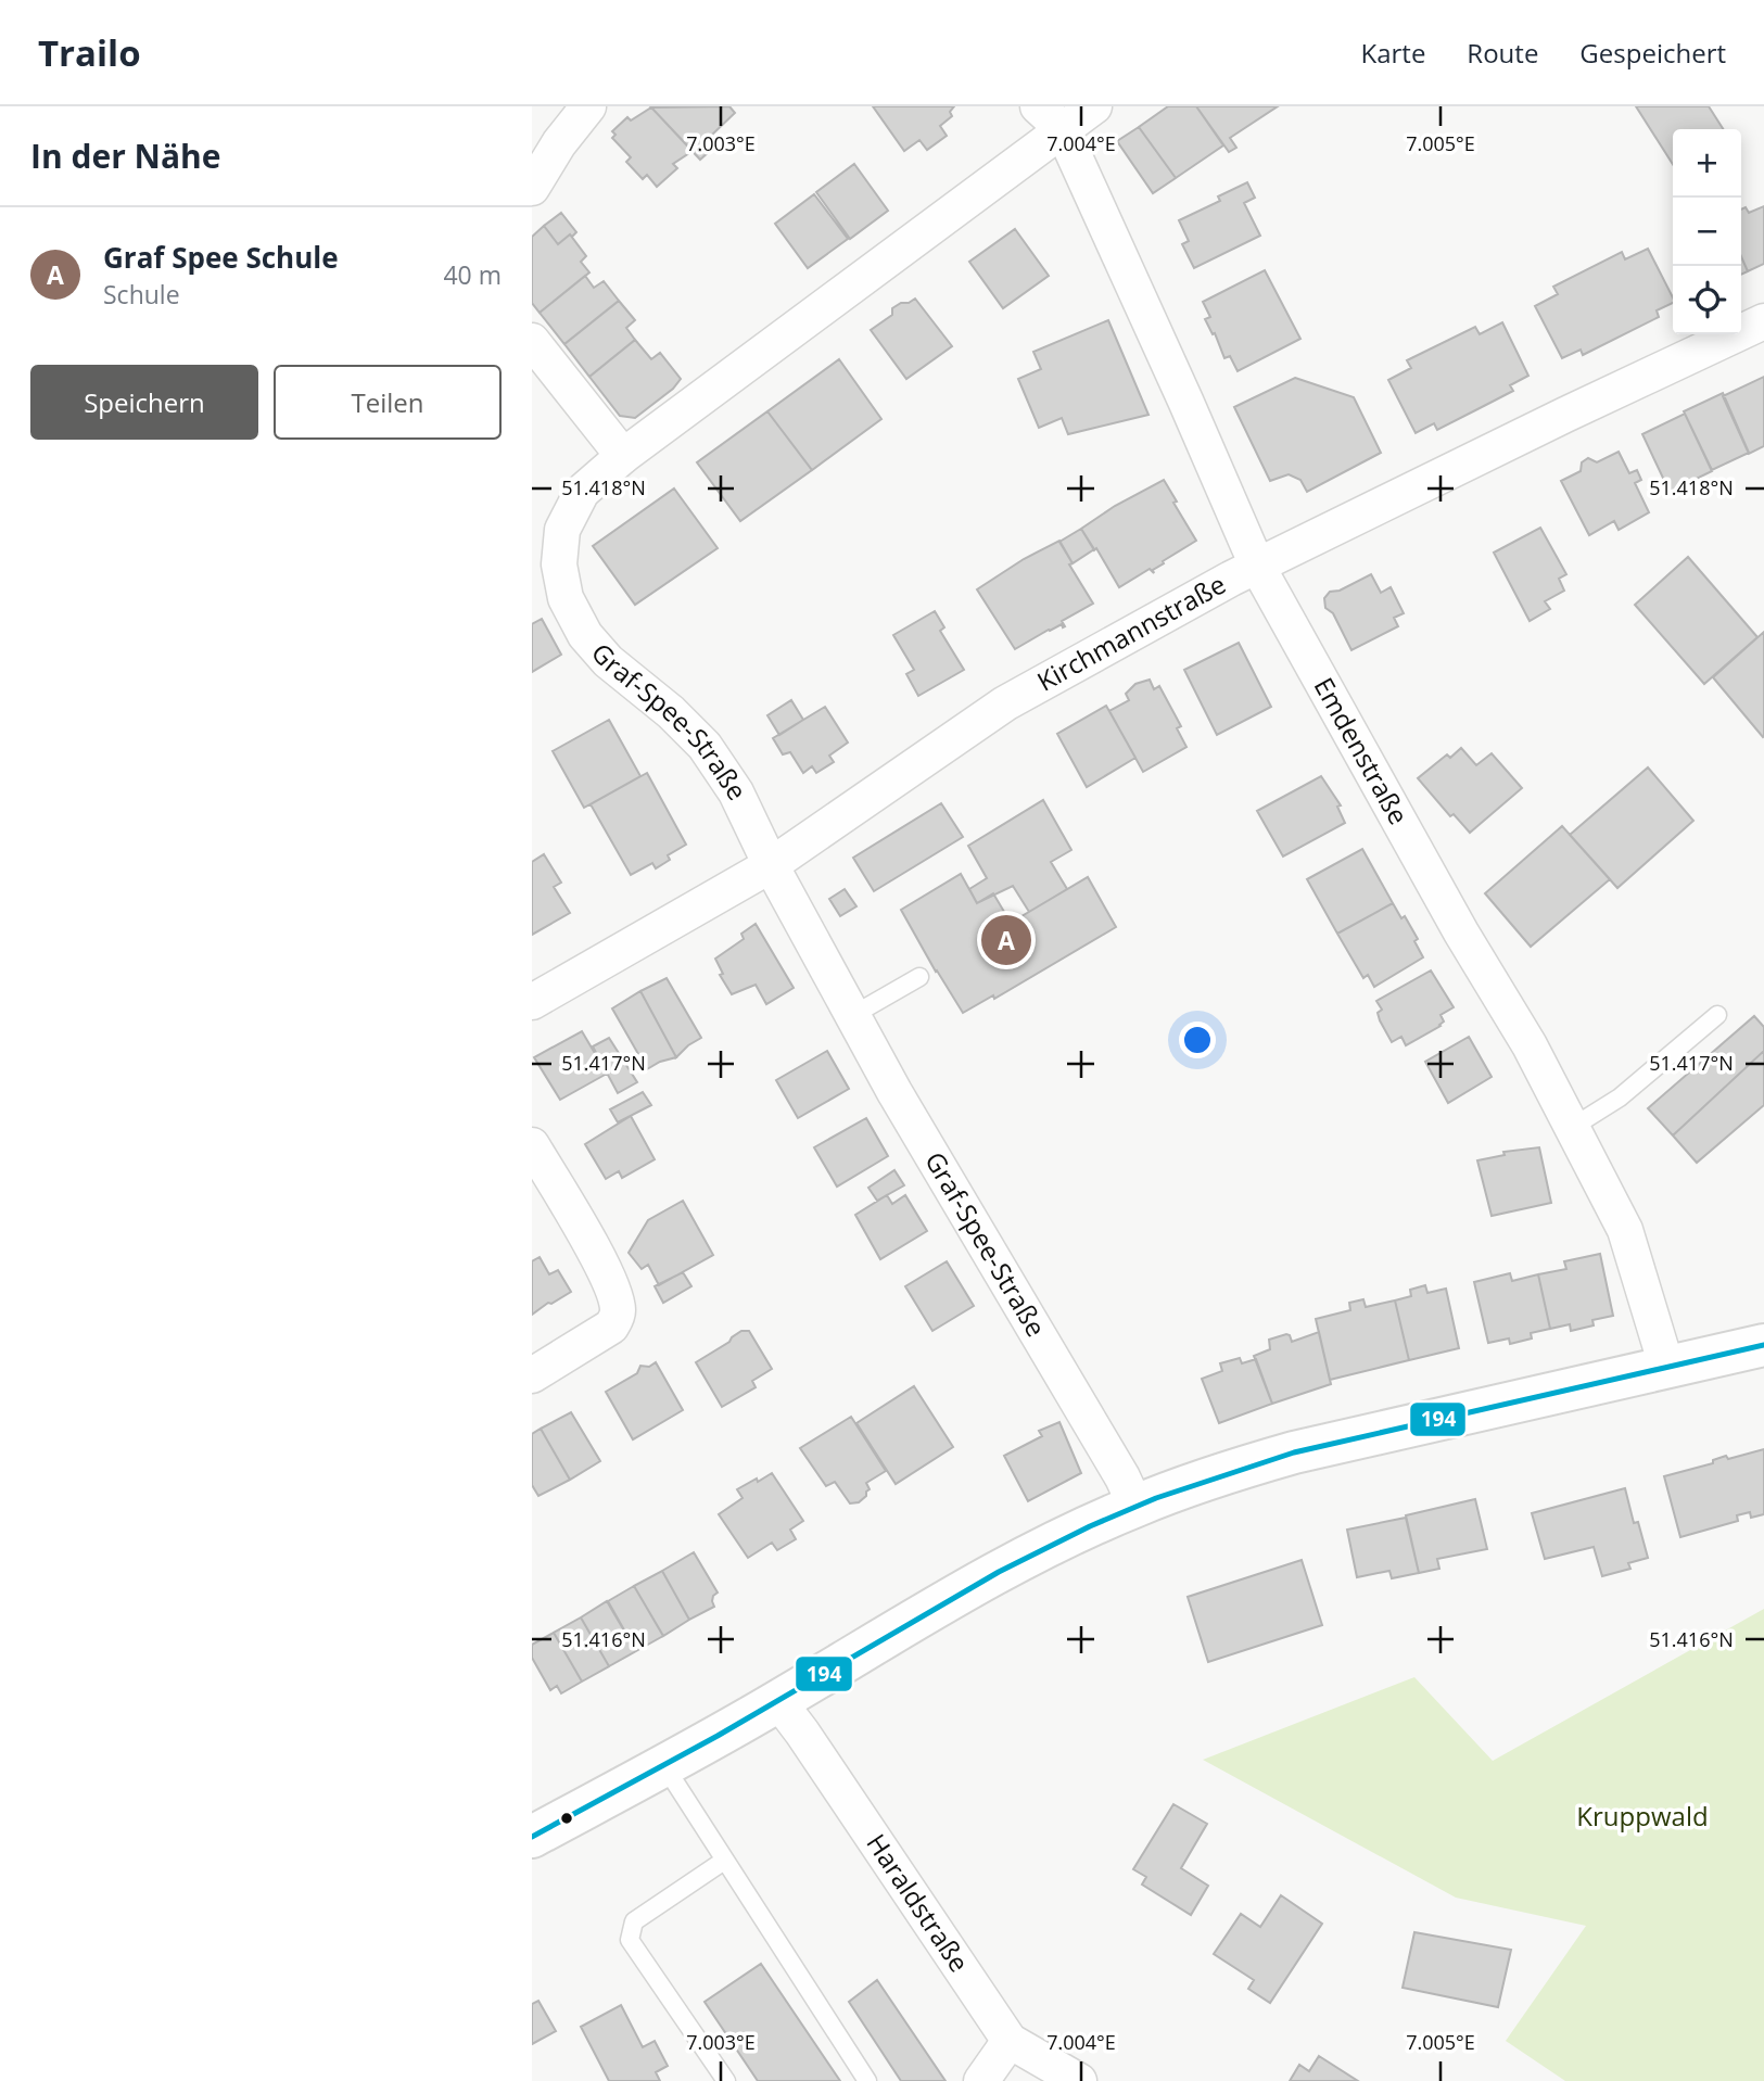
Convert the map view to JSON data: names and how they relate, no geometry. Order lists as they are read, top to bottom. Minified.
{"streets":{"street":["Kirchmannstraße","Graf-Spee-Straße","Emdenstraße","Haraldstraße"]},"crossings":[["Kirchmannstraße","Graf-Spee-Straße"],["Kirchmannstraße","Emdenstraße"],["Graf-Spee-Straße","Emdenstraße"]],"parks":["Kruppwald"],"lines":["transit line 194"],"page":{"header":"Trailo","nav":["Karte","Route","Gespeichert"],"heading":"In der Nähe","map_buttons":["+","−"],"list":[{"mark":"A","name":"Graf Spee Schule","note":"Schule","value":"40 m"}],"buttons":["Speichern","Teilen"],"pins":"A"},"coordinates":["7.003°E","7.004°E","7.005°E","51.418°N","51.417°N","51.416°N"]}
